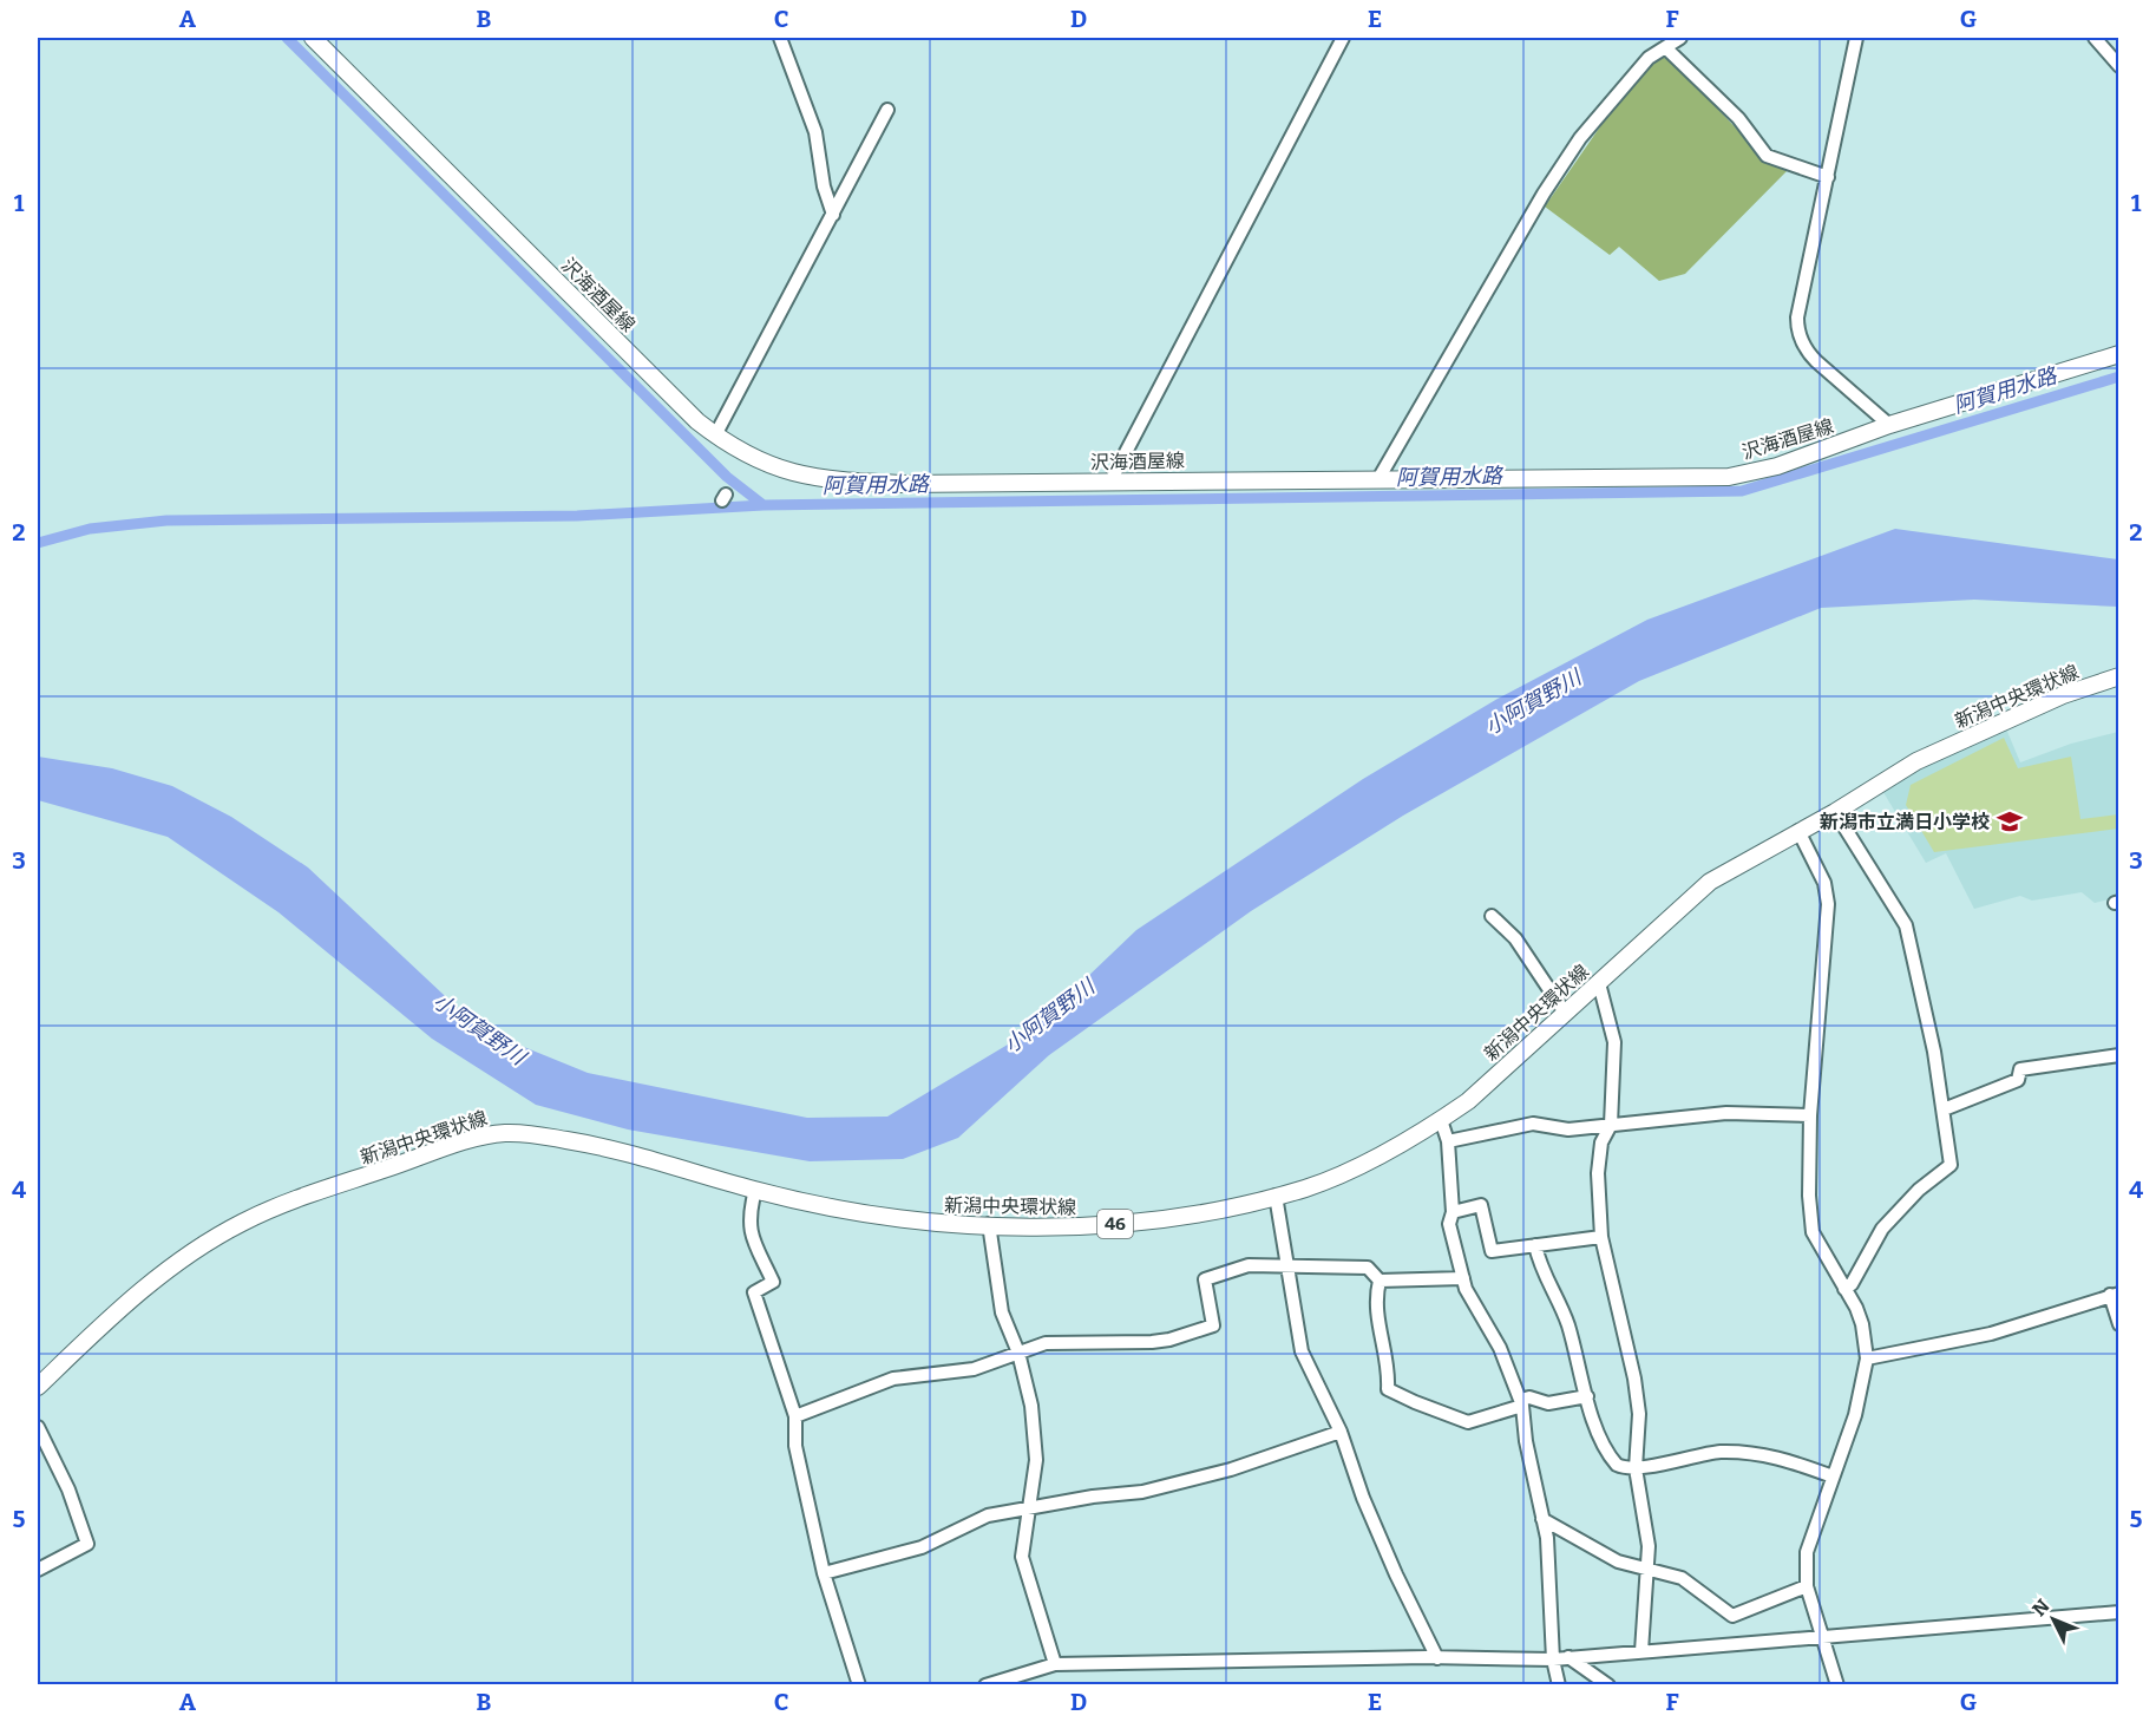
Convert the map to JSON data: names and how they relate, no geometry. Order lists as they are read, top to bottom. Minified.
{"streets":{"main road":["沢海酒屋線","新潟中央環状線","46"]},"water":["阿賀用水路","小阿賀野川"],"places":{"school or university":["新潟市立満日小学校"]},"north":"top left","grid":{"columns":["A","B","C","D","E","F","G"],"rows":["1","2","3","4","5"]}}
